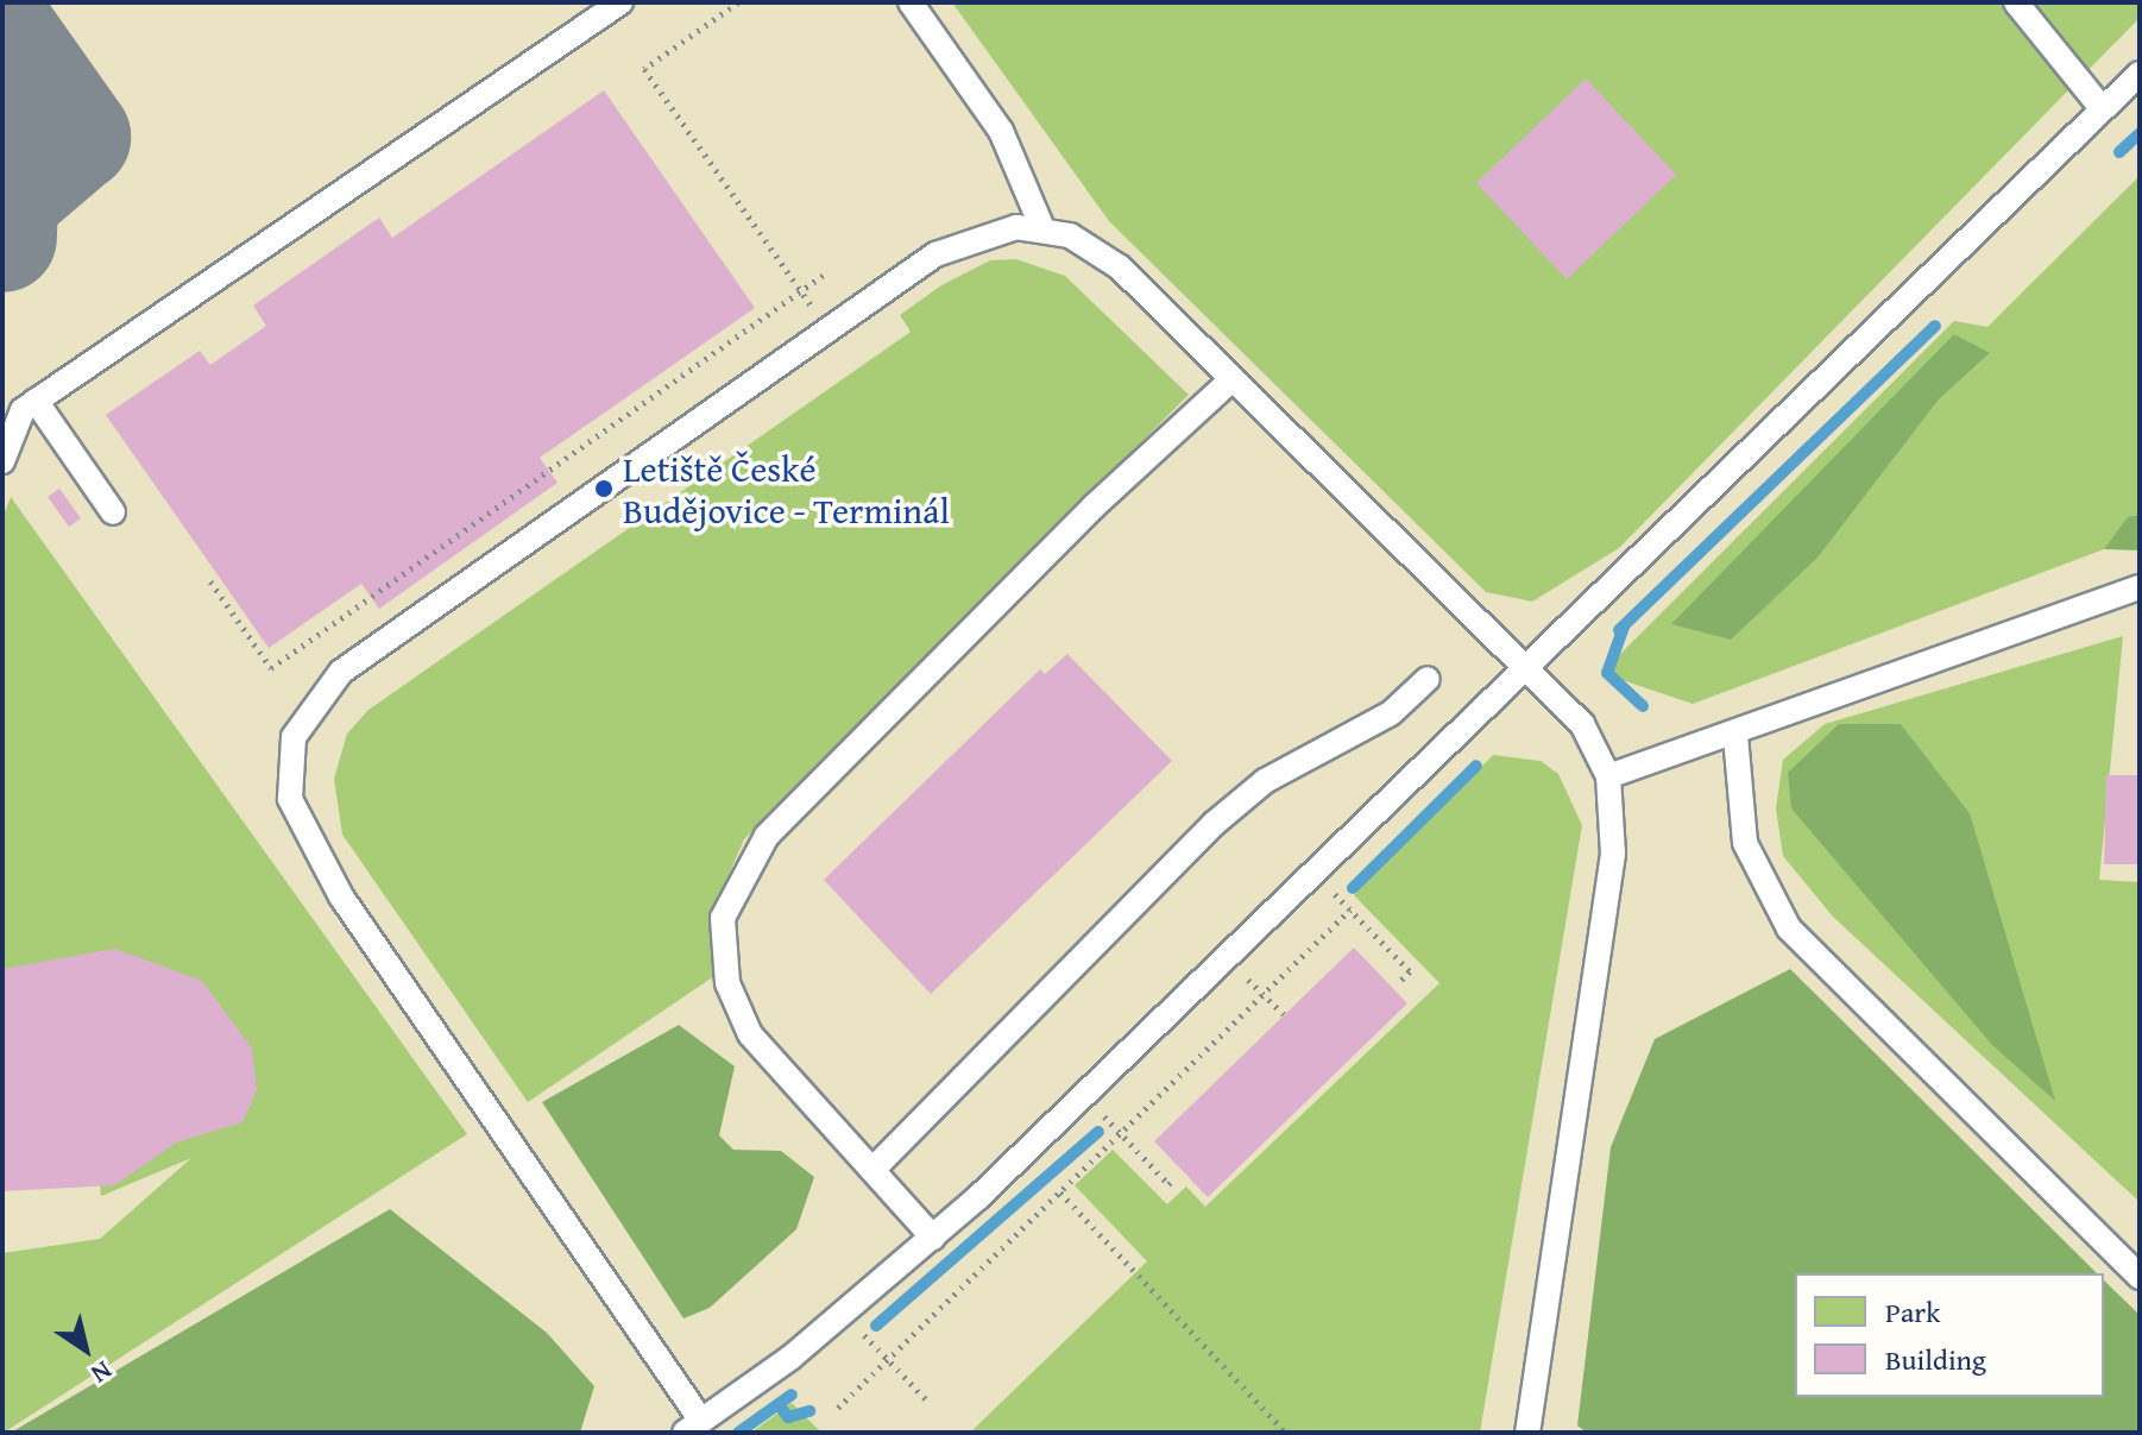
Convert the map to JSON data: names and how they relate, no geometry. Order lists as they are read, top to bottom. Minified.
{"places":["Letiště České Budějovice - Terminál"],"legend":["Park","Building"],"north":"bottom right"}
